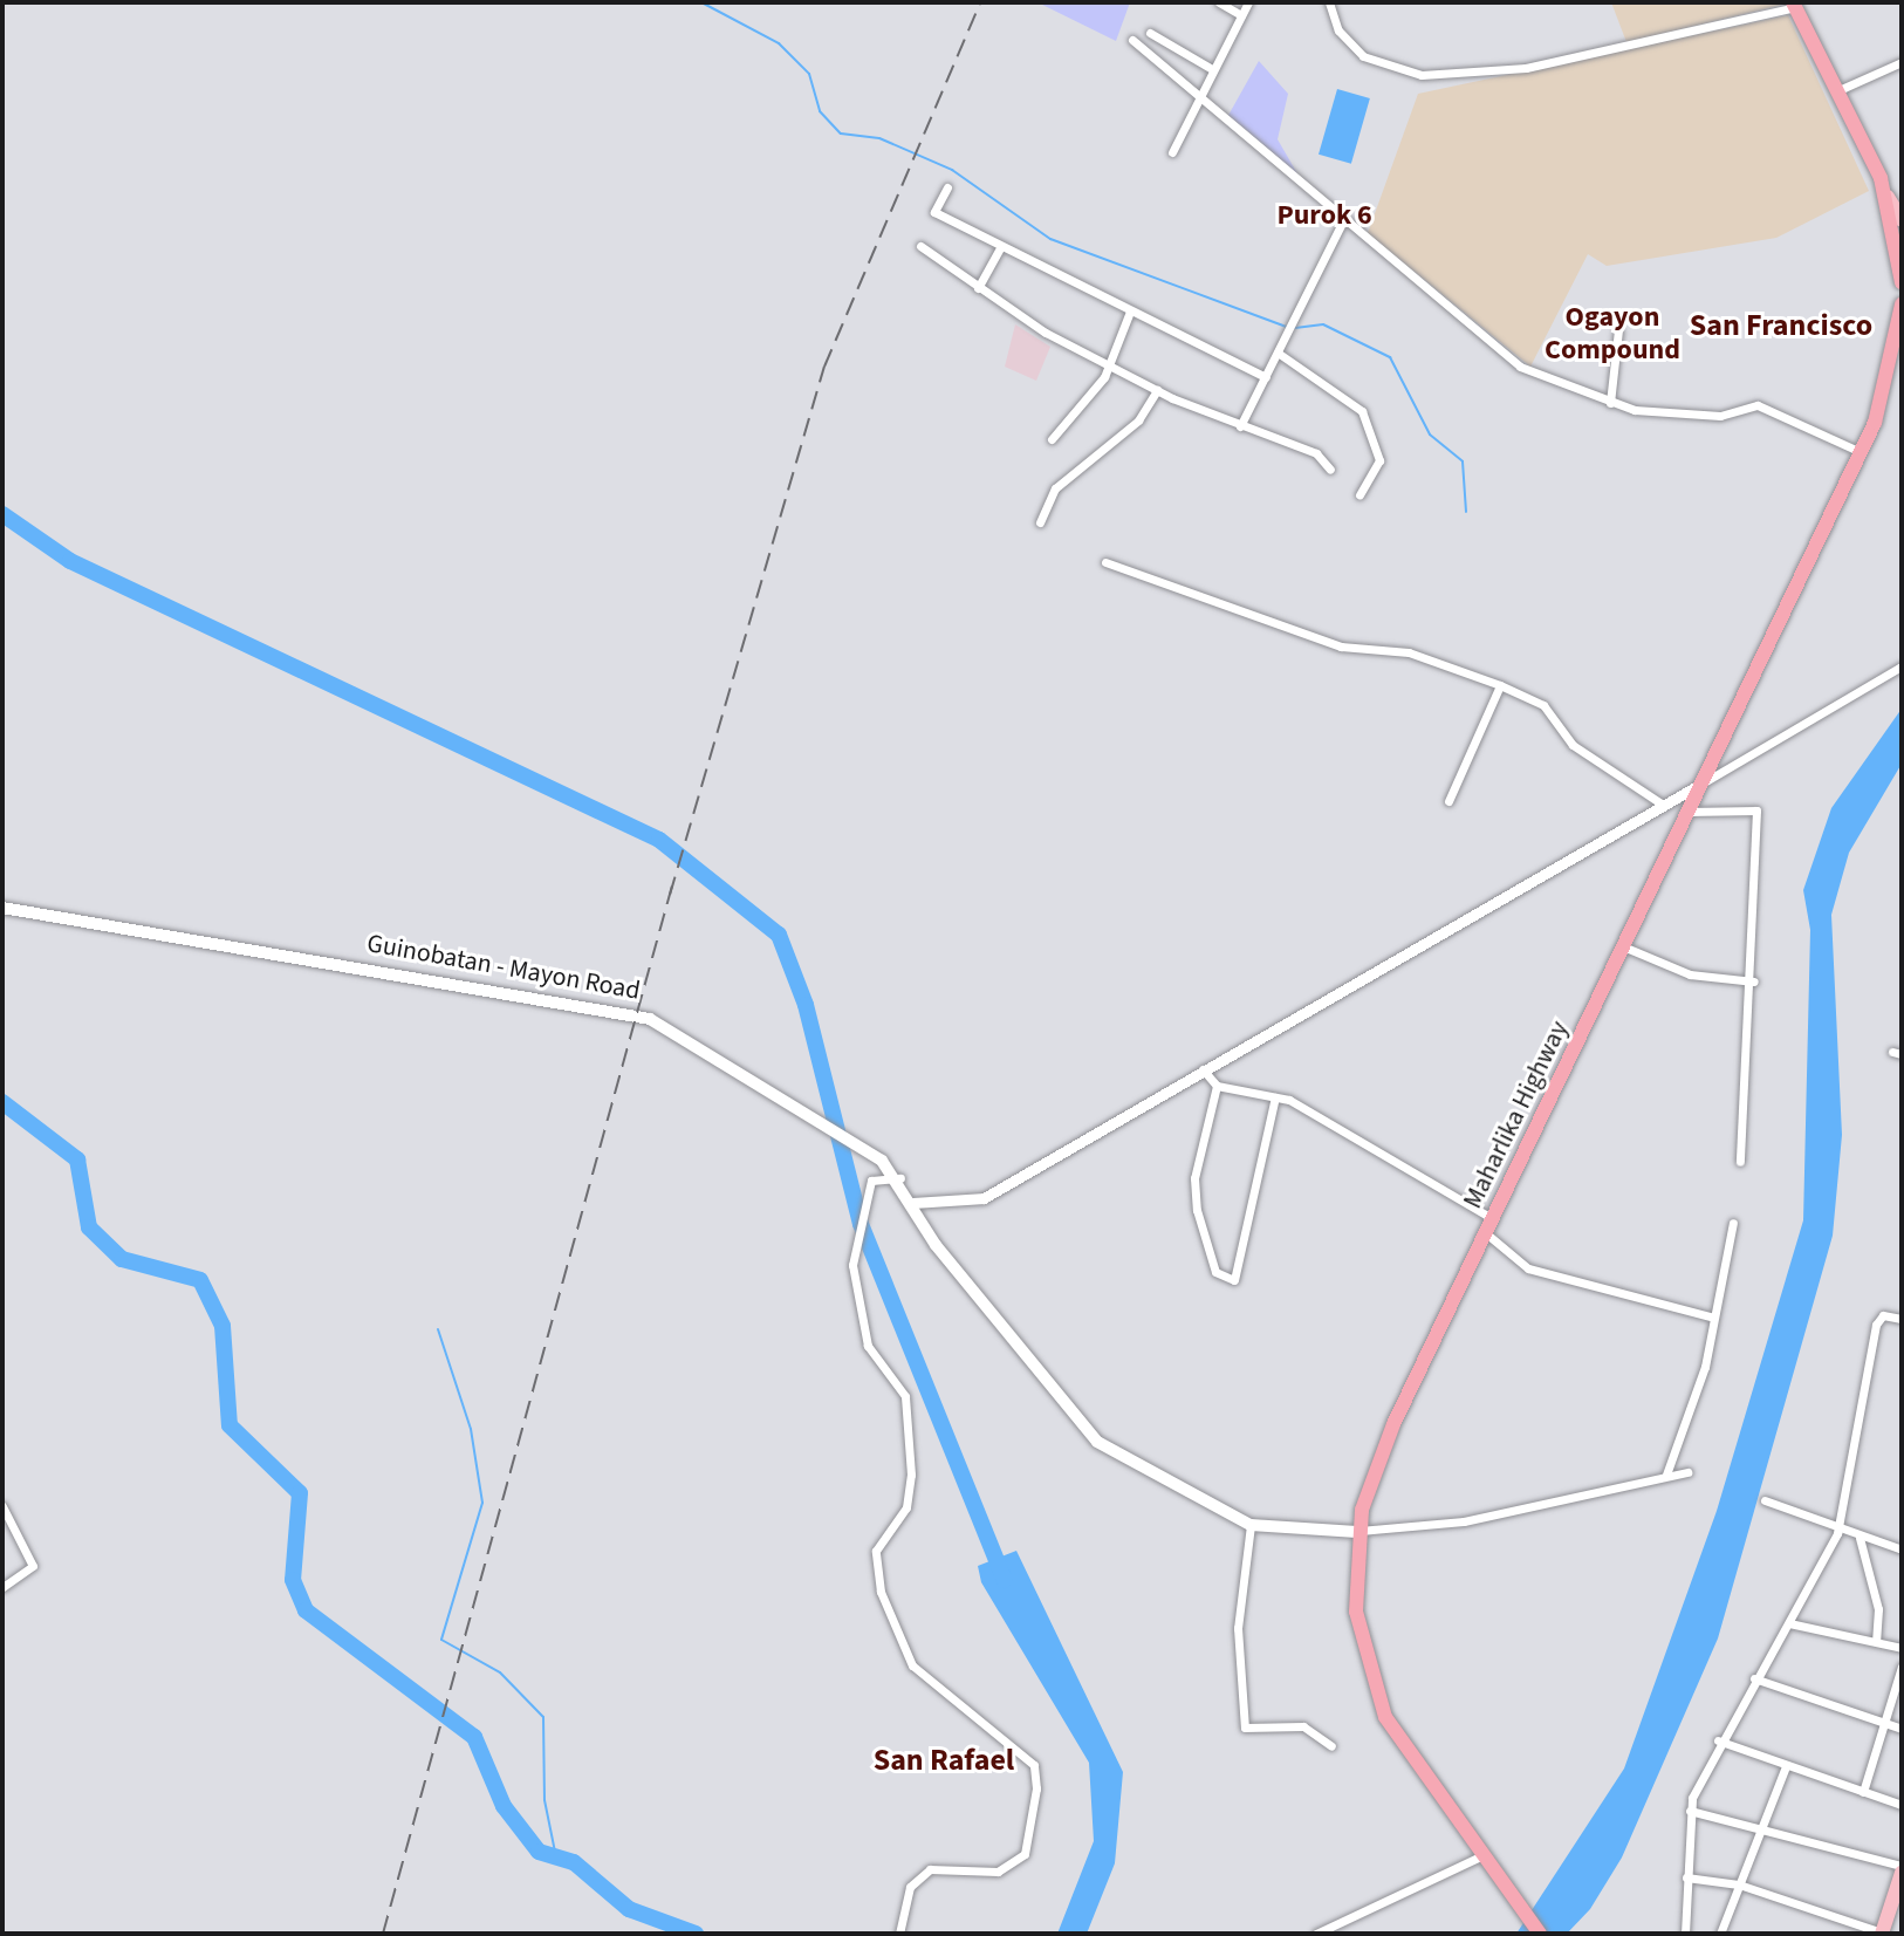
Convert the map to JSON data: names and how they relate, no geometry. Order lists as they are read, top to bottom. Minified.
{"streets":{"highway":["Maharlika Highway"],"main road":["Guinobatan - Mayon Road"]},"crossings":[["Guinobatan - Mayon Road","Maharlika Highway"]],"districts":["Purok 6","Ogayon Compound","San Francisco","San Rafael"]}
